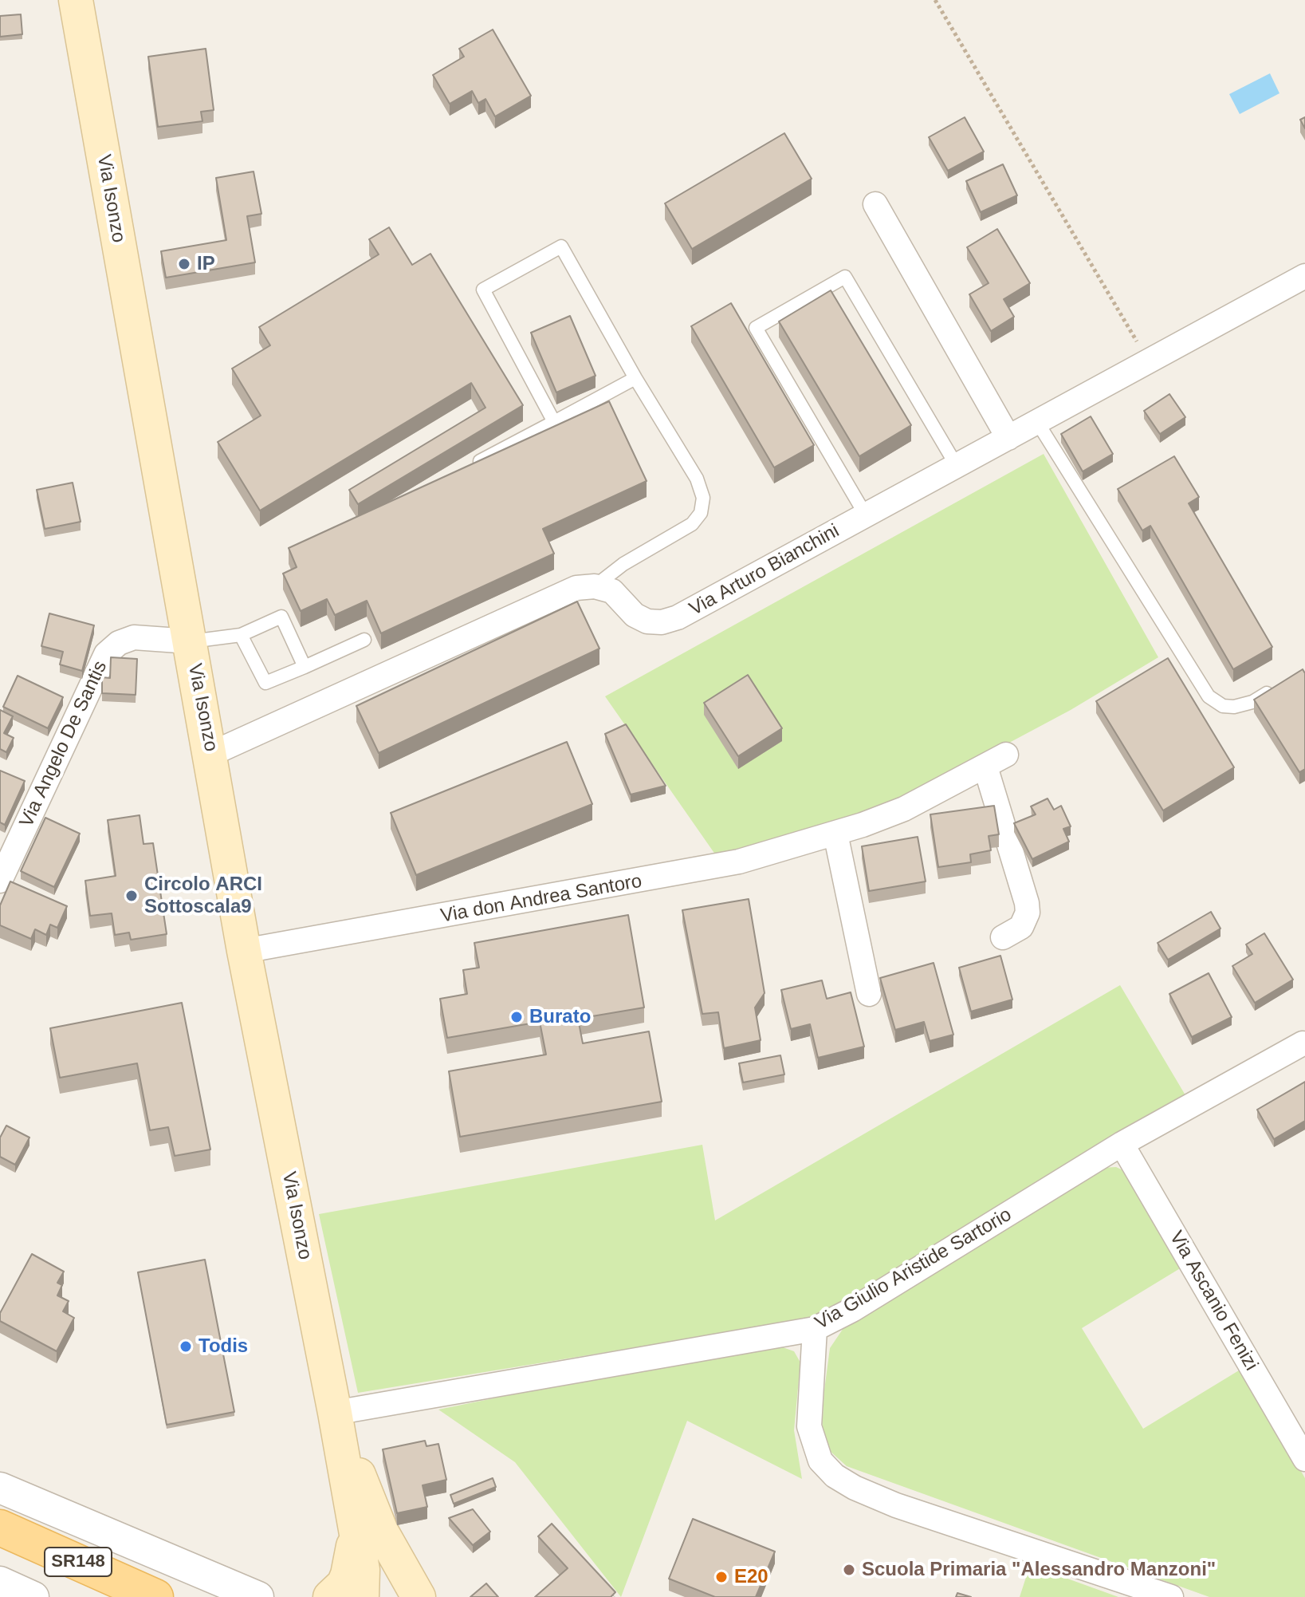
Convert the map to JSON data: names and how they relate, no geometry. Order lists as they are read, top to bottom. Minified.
{"streets":{"main road":["Via Isonzo","SR148"],"street":["Via Arturo Bianchini","Via Angelo De Santis","Via don Andrea Santoro","Via Giulio Aristide Sartorio","Via Ascanio Fenizi"]},"crossings":[["Via Isonzo","Via Angelo De Santis"],["Via Isonzo","Via don Andrea Santoro"],["Via Isonzo","Via Giulio Aristide Sartorio"],["Via Giulio Aristide Sartorio","Via Ascanio Fenizi"]],"places":["IP","Circolo ARCI Sottoscala9","Burato","Todis","Scuola Primaria \"Alessandro Manzoni\"","E20"]}
